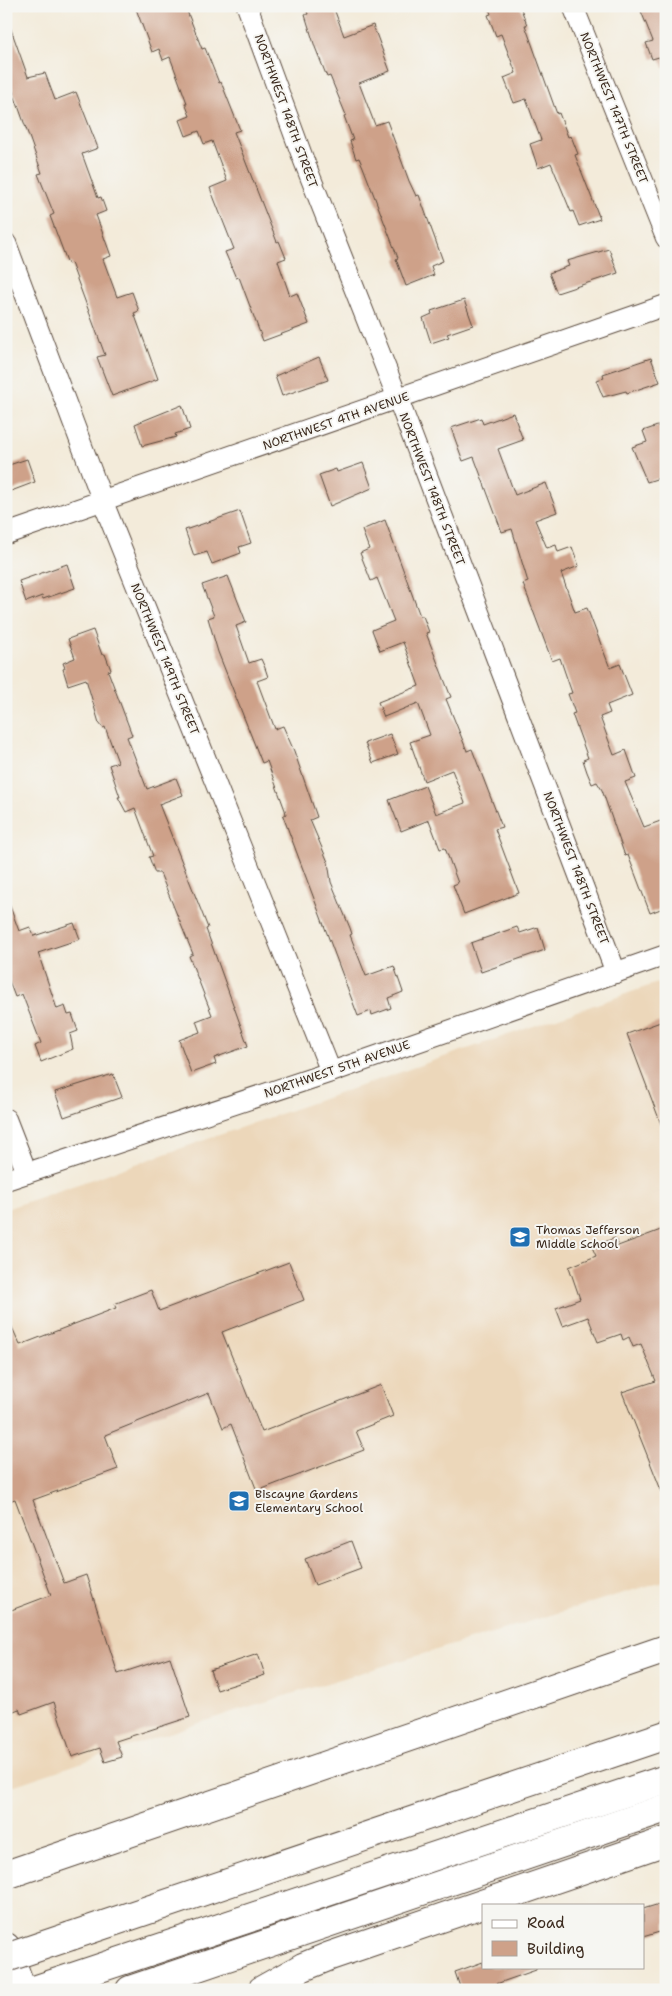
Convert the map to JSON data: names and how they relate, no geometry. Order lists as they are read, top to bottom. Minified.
{"streets":{"street":["NORTHWEST 147TH STREET","NORTHWEST 148TH STREET","NORTHWEST 4TH AVENUE","NORTHWEST 149TH STREET","NORTHWEST 5TH AVENUE"]},"crossings":[["NORTHWEST 148TH STREET","NORTHWEST 4TH AVENUE"],["NORTHWEST 148TH STREET","NORTHWEST 5TH AVENUE"],["NORTHWEST 4TH AVENUE","NORTHWEST 149TH STREET"],["NORTHWEST 149TH STREET","NORTHWEST 5TH AVENUE"]],"places":{"school or university":["Thomas Jefferson Middle School","Biscayne Gardens Elementary School"]},"legend":["Road","Building"]}
